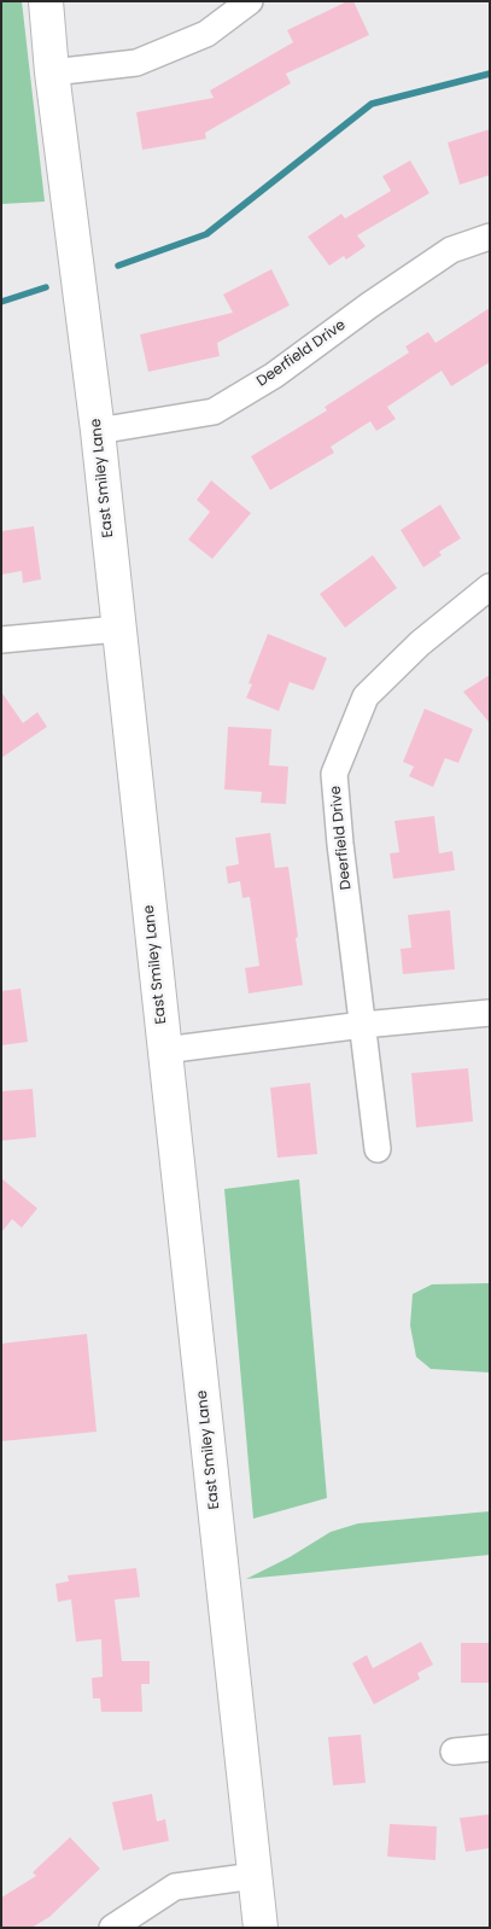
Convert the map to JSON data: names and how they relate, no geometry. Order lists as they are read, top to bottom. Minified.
{"streets":{"street":["Deerfield Drive","East Smiley Lane"]},"crossings":[["Deerfield Drive","East Smiley Lane"]]}
